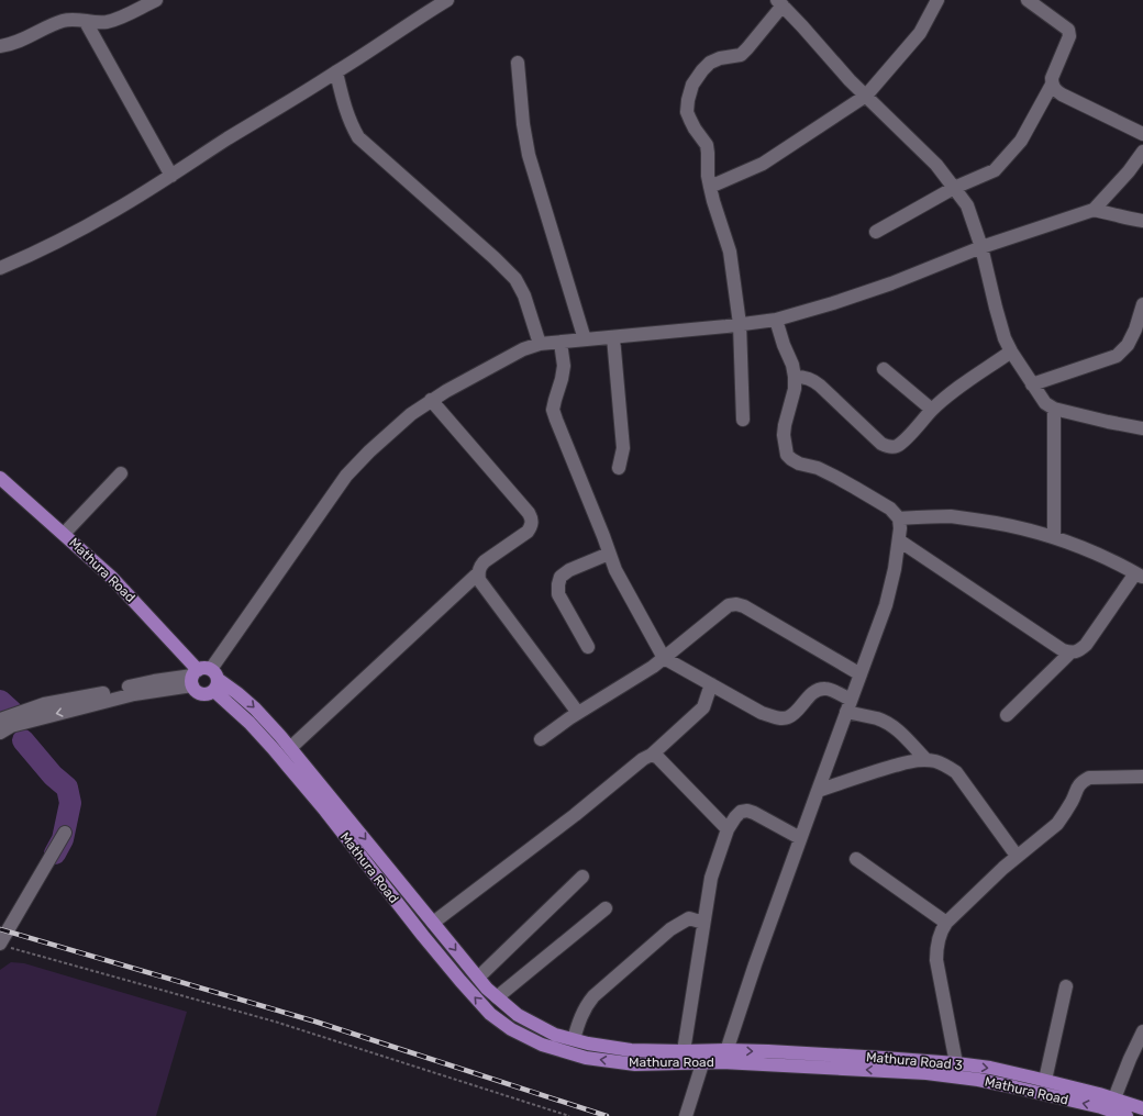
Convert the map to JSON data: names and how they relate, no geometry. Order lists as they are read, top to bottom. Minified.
{"streets":{"main road":["Mathura Road","Mathura Road 3"]},"crossings":[["Mathura Road","Mathura Road 3"]],"one_way":["Mathura Road 3"]}
